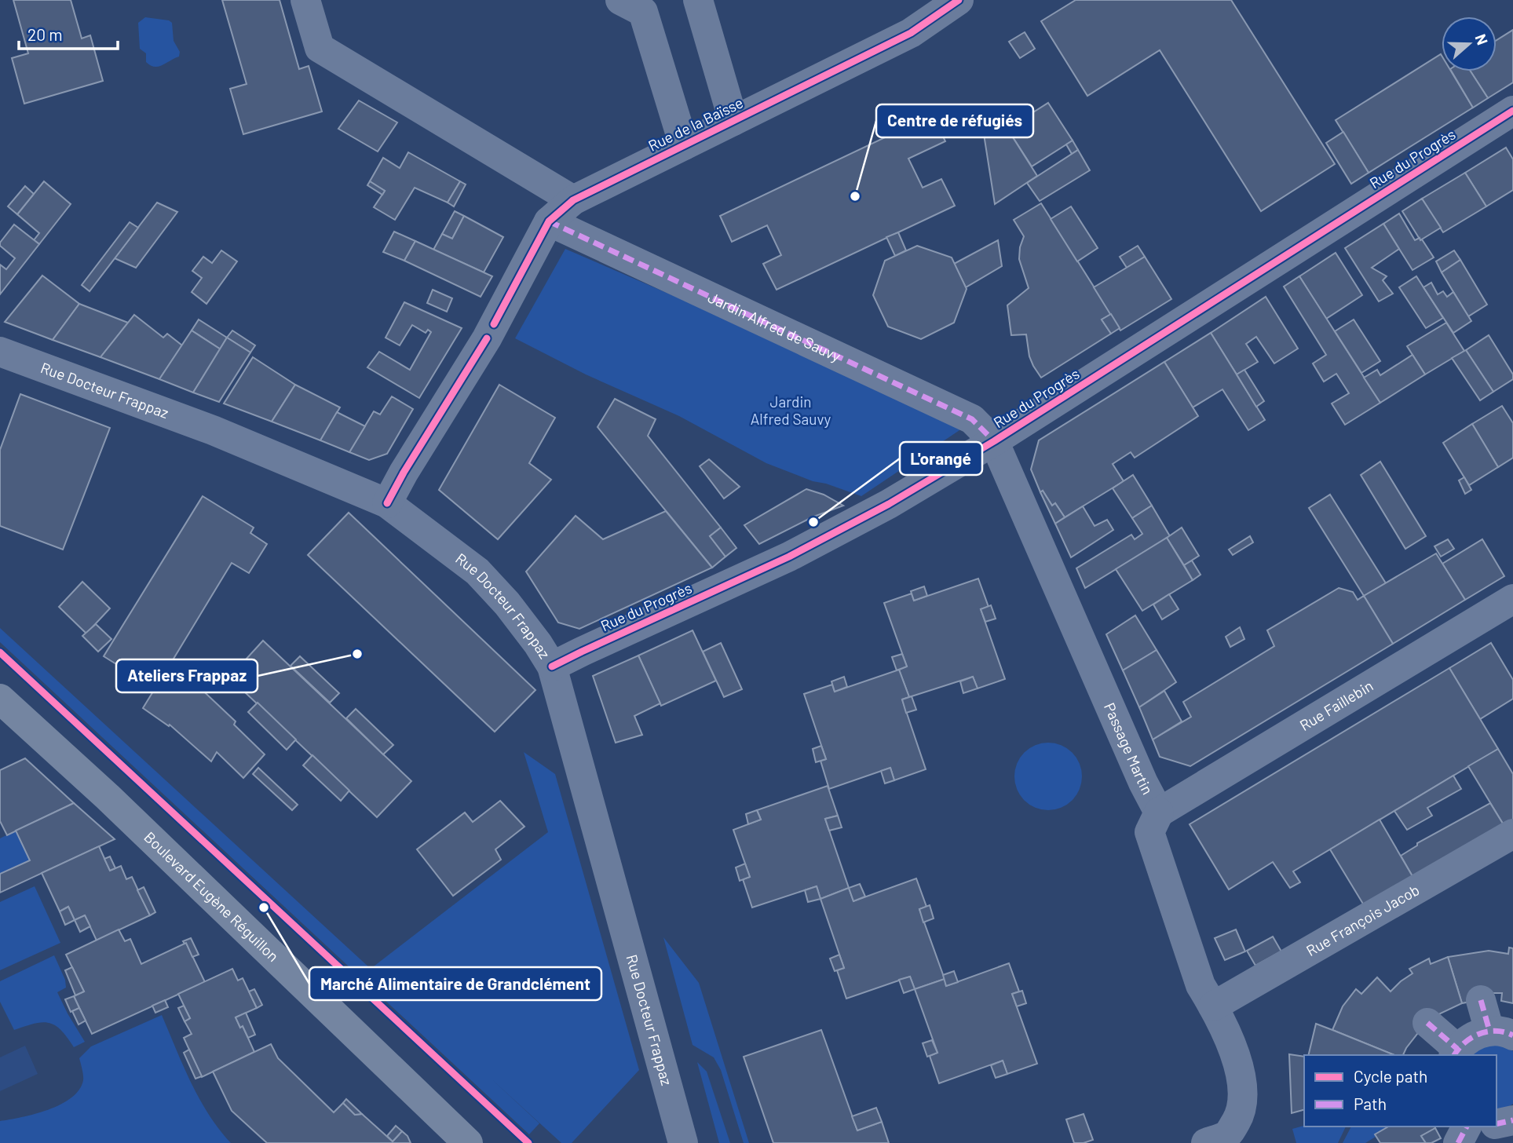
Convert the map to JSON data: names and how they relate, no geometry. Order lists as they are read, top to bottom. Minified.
{"streets":{"main road":["Boulevard Eugène Réguillon"],"street":["Rue de la Baïsse","Rue du Progrès","Jardin Alfred de Sauvy","Rue Docteur Frappaz","Rue Faillebin","Passage Martin","Rue François Jacob"]},"crossings":[["Rue de la Baïsse","Jardin Alfred de Sauvy"],["Rue de la Baïsse","Rue Docteur Frappaz"],["Rue du Progrès","Jardin Alfred de Sauvy"],["Rue du Progrès","Rue Docteur Frappaz"],["Rue du Progrès","Passage Martin"],["Jardin Alfred de Sauvy","Passage Martin"],["Rue Faillebin","Passage Martin"],["Passage Martin","Rue François Jacob"]],"parks":["Jardin Alfred Sauvy"],"places":["Centre de réfugiés","L'orangé","Ateliers Frappaz","Marché Alimentaire de Grandclément"],"legend":["Cycle path","Path"],"scale_bar":"20 m","north":"right"}
